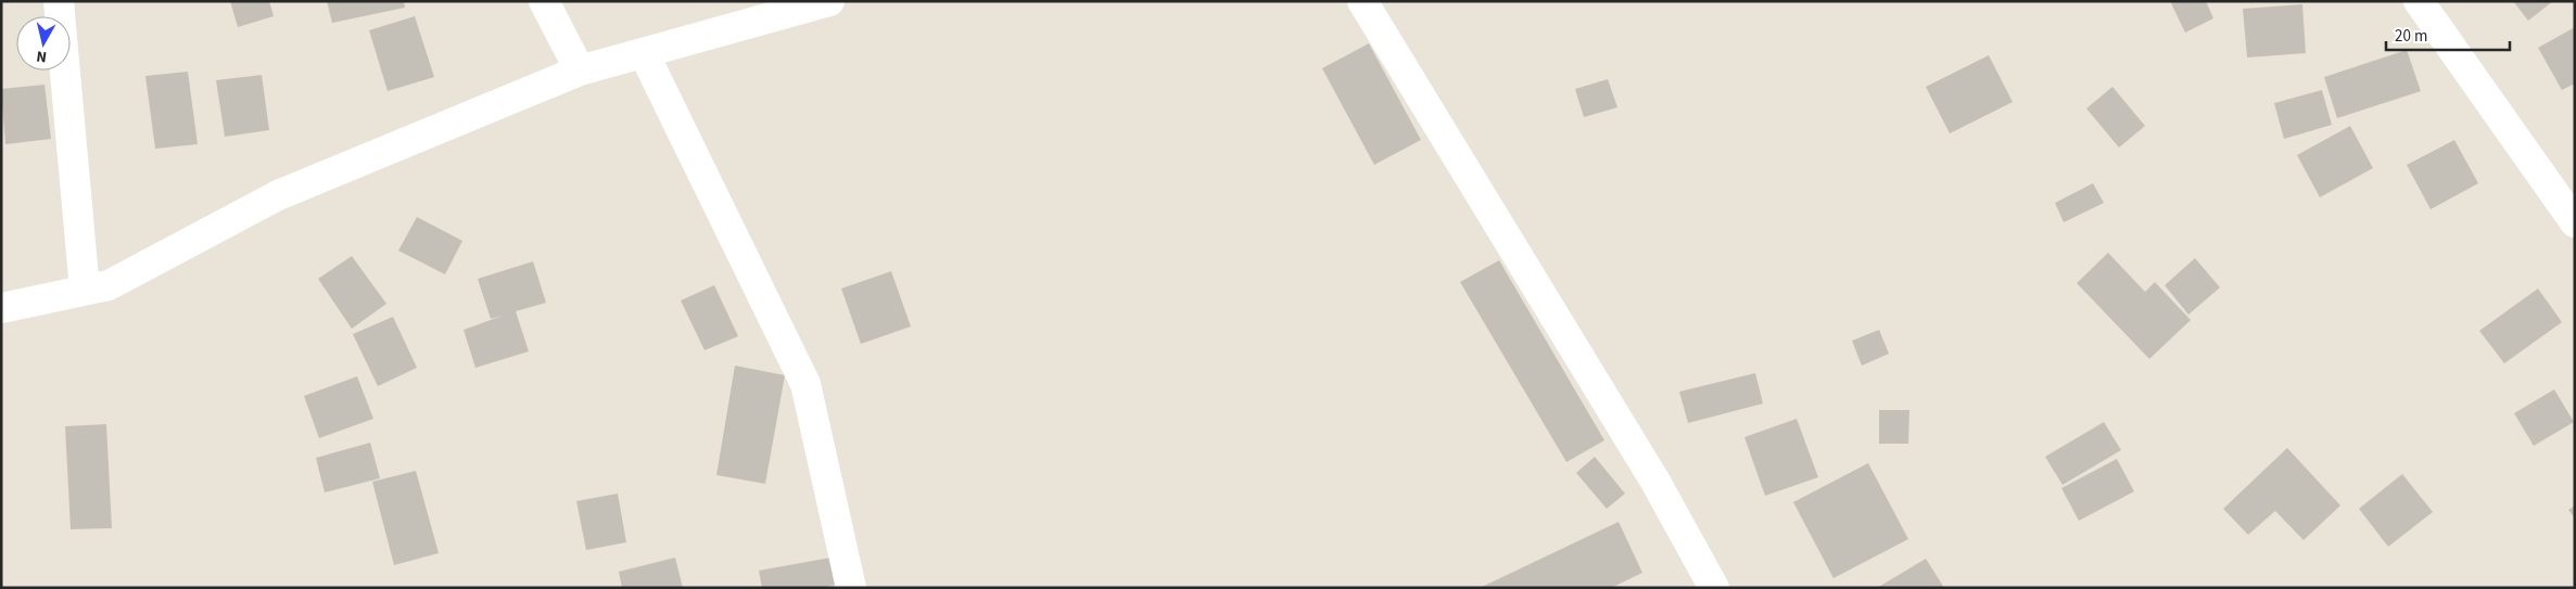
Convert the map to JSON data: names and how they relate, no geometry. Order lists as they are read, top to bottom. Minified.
{"scale_bar":"20 m","north":"bottom"}
